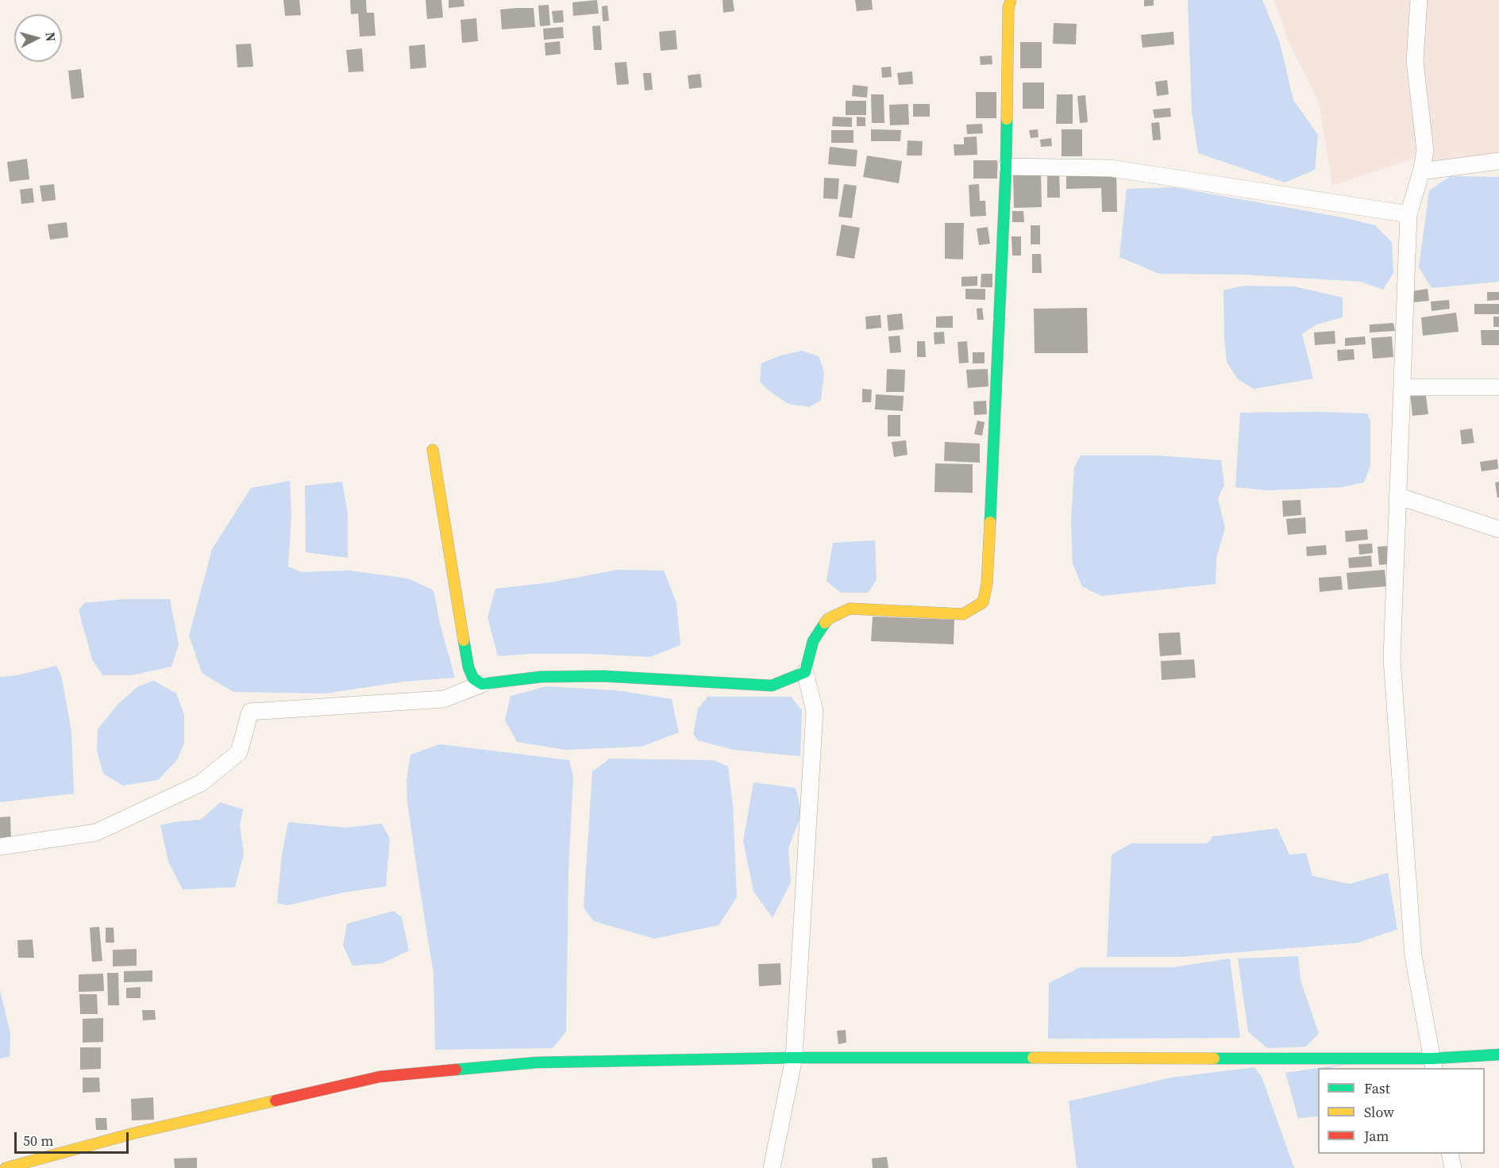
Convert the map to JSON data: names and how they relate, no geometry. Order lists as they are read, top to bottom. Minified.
{"legend":["Fast","Slow","Jam"],"scale_bar":"50 m","north":"right"}
